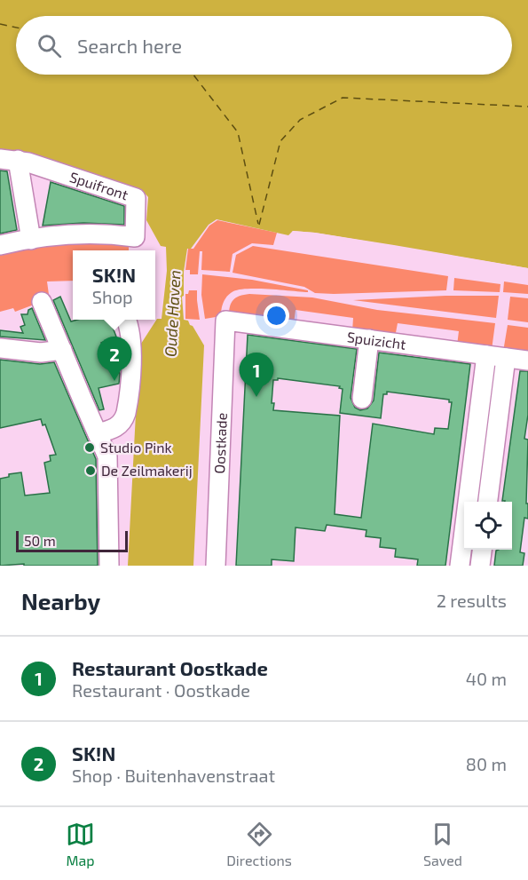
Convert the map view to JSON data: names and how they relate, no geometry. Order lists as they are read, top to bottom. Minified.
{"streets":{"street":["Spuifront","Spuizicht","Oostkade"]},"crossings":[["Spuizicht","Oostkade"]],"water":["Oude Haven"],"places":["Studio Pink","De Zeilmakerij"],"scale_bar":"50 m","page":{"search":"Search here","popup":["SK!N","Shop"],"pins":["2","1"],"scale":"50 m","heading":["Nearby","2 results"],"list":[{"mark":"1","name":"Restaurant Oostkade","note":"Restaurant · Oostkade","value":"40 m"},{"mark":"2","name":"SK!N","note":"Shop · Buitenhavenstraat","value":"80 m"}],"nav":["Map","Directions","Saved"]}}
